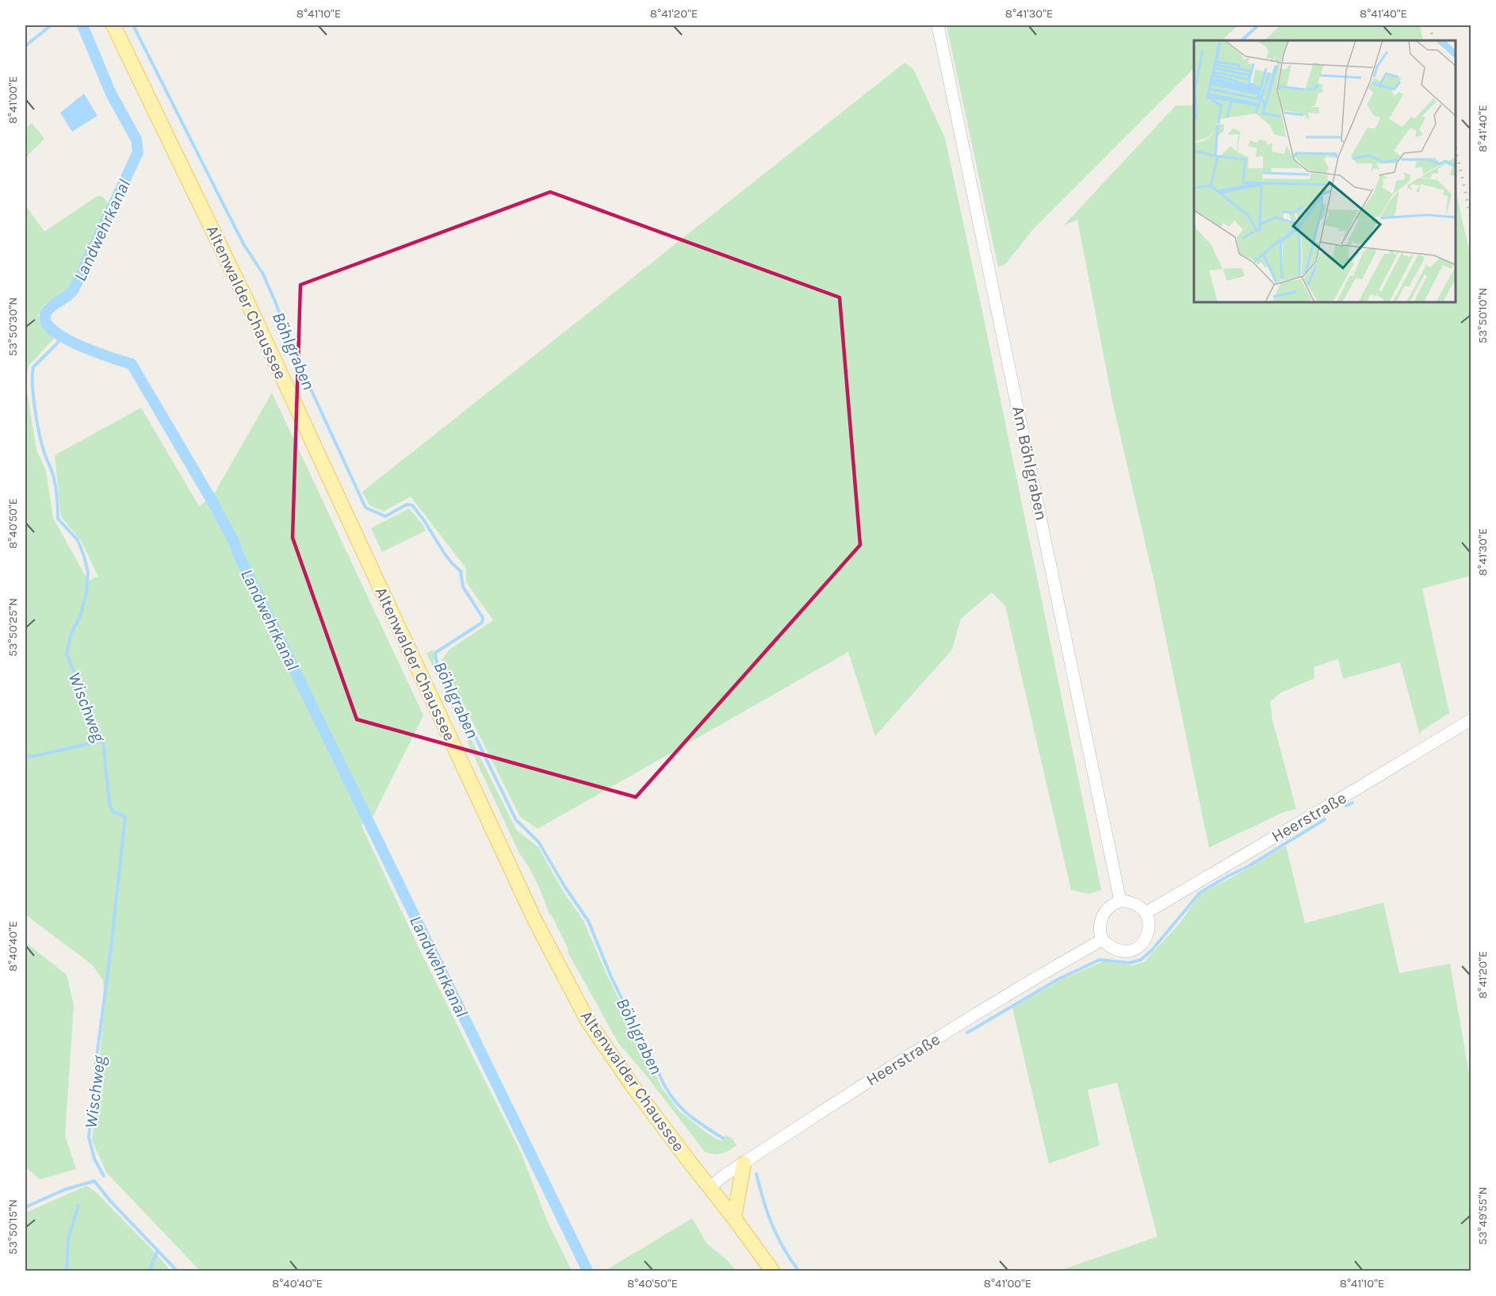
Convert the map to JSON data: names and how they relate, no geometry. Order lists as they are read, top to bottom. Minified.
{"streets":{"main road":["Altenwalder Chaussee"],"street":["Am Böhlgraben","Heerstraße"]},"crossings":[["Altenwalder Chaussee","Heerstraße"],["Am Böhlgraben","Heerstraße"]],"water":["Landwehrkanal","Böhlgraben","Wischweg"],"coordinates":["8°41'10\"E","8°41'20\"E","8°41'30\"E","8°41'40\"E","8°41'00\"E","53°50'10\"N","53°50'30\"N","8°40'50\"E","53°50'25\"N","8°40'40\"E","53°49'55\"N","53°50'15\"N"]}
